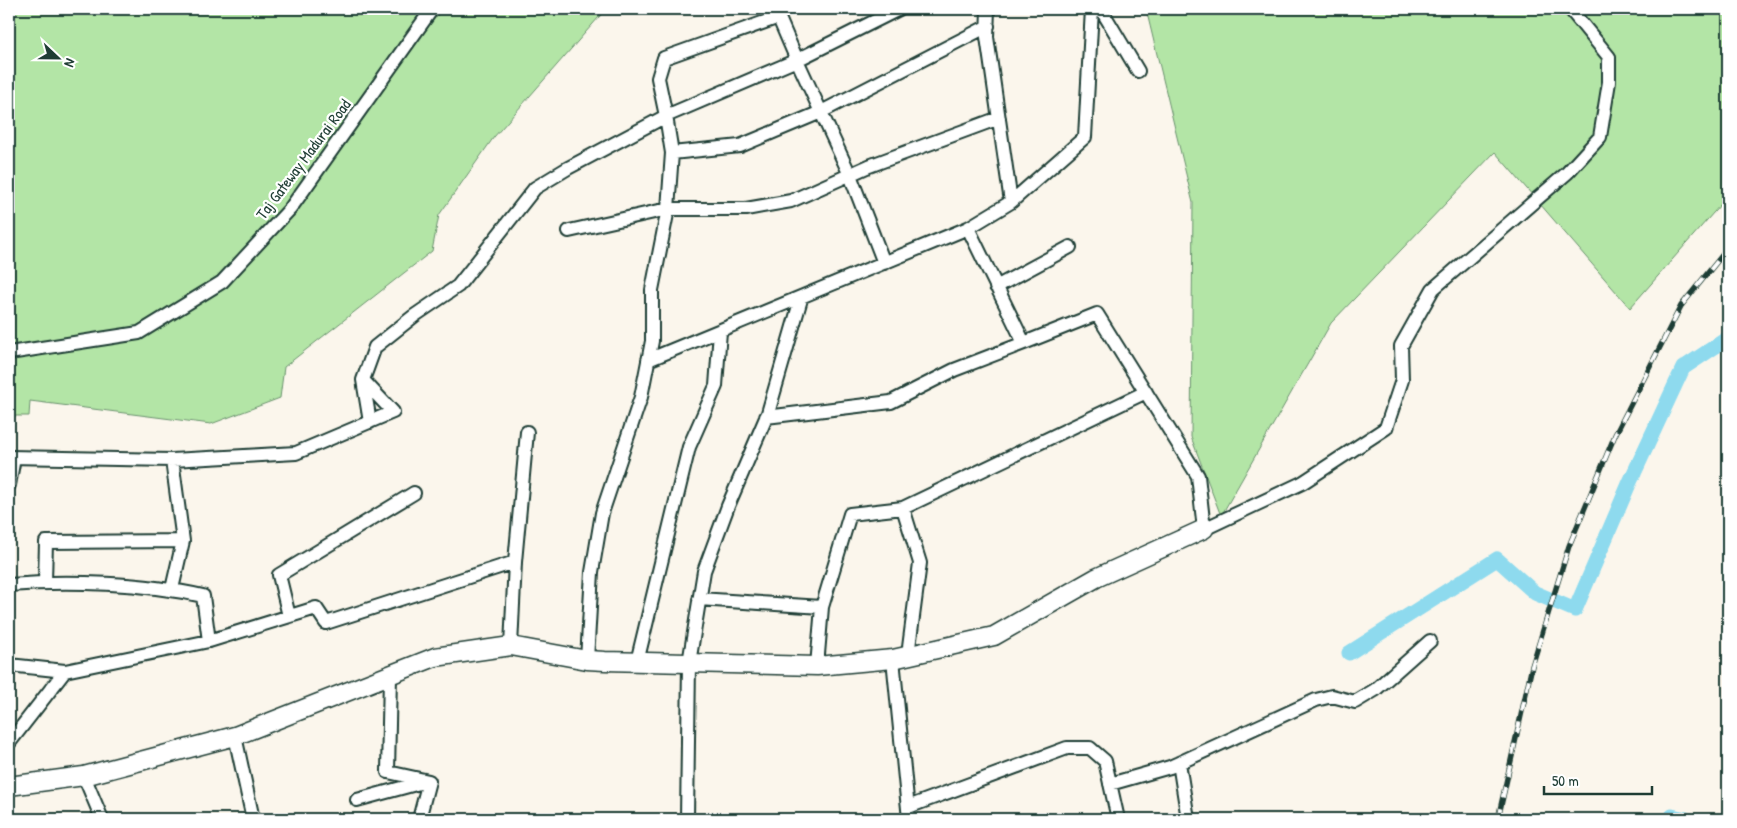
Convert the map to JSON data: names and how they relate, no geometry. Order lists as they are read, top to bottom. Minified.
{"streets":{"street":["Taj Gateway Madurai Road"]},"scale_bar":"50 m","north":"right"}
